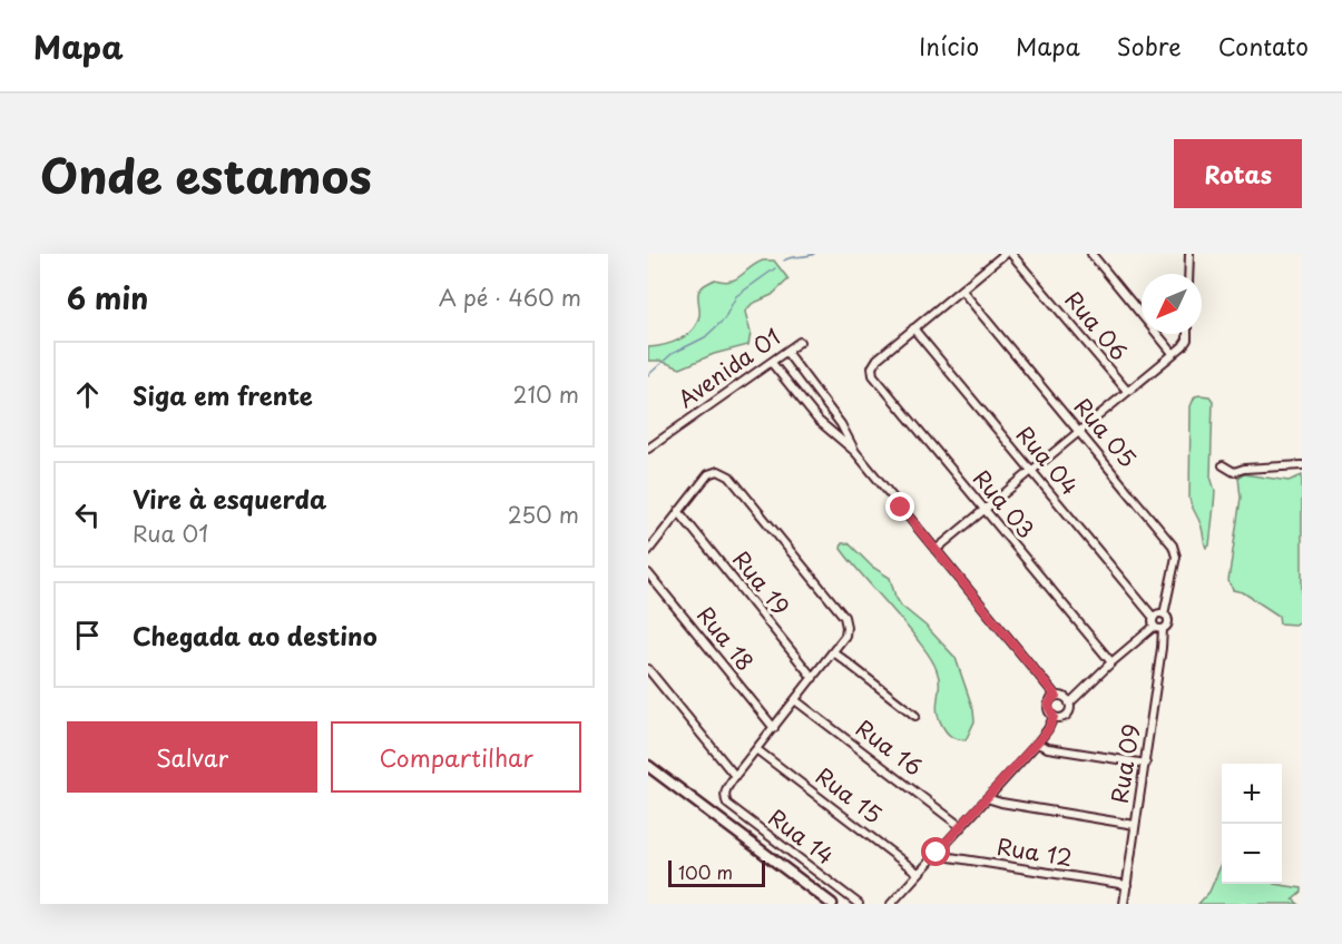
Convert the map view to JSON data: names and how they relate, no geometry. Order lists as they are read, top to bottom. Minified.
{"streets":{"street":["Rua 06","Avenida 01","Rua 05","Rua 04","Rua 03","Rua 19","Rua 18","Rua 16","Rua 09","Rua 15","Rua 14","Rua 12"]},"crossings":[["Rua 05","Rua 09"],["Rua 04","Rua 03"],["Rua 09","Rua 12"]],"scale_bar":"100 m","north":"bottom left","page":{"header":"Mapa","nav":["Início","Mapa","Sobre","Contato"],"title":"Onde estamos","buttons":["Rotas",["Salvar","Compartilhar"]],"heading":["6 min","A pé · 460 m"],"list":[["Siga em frente","210 m"],["Vire à esquerda","Rua 01","250 m"],"Chegada ao destino"],"map_buttons":["+","−"],"scale":"100 m"}}
